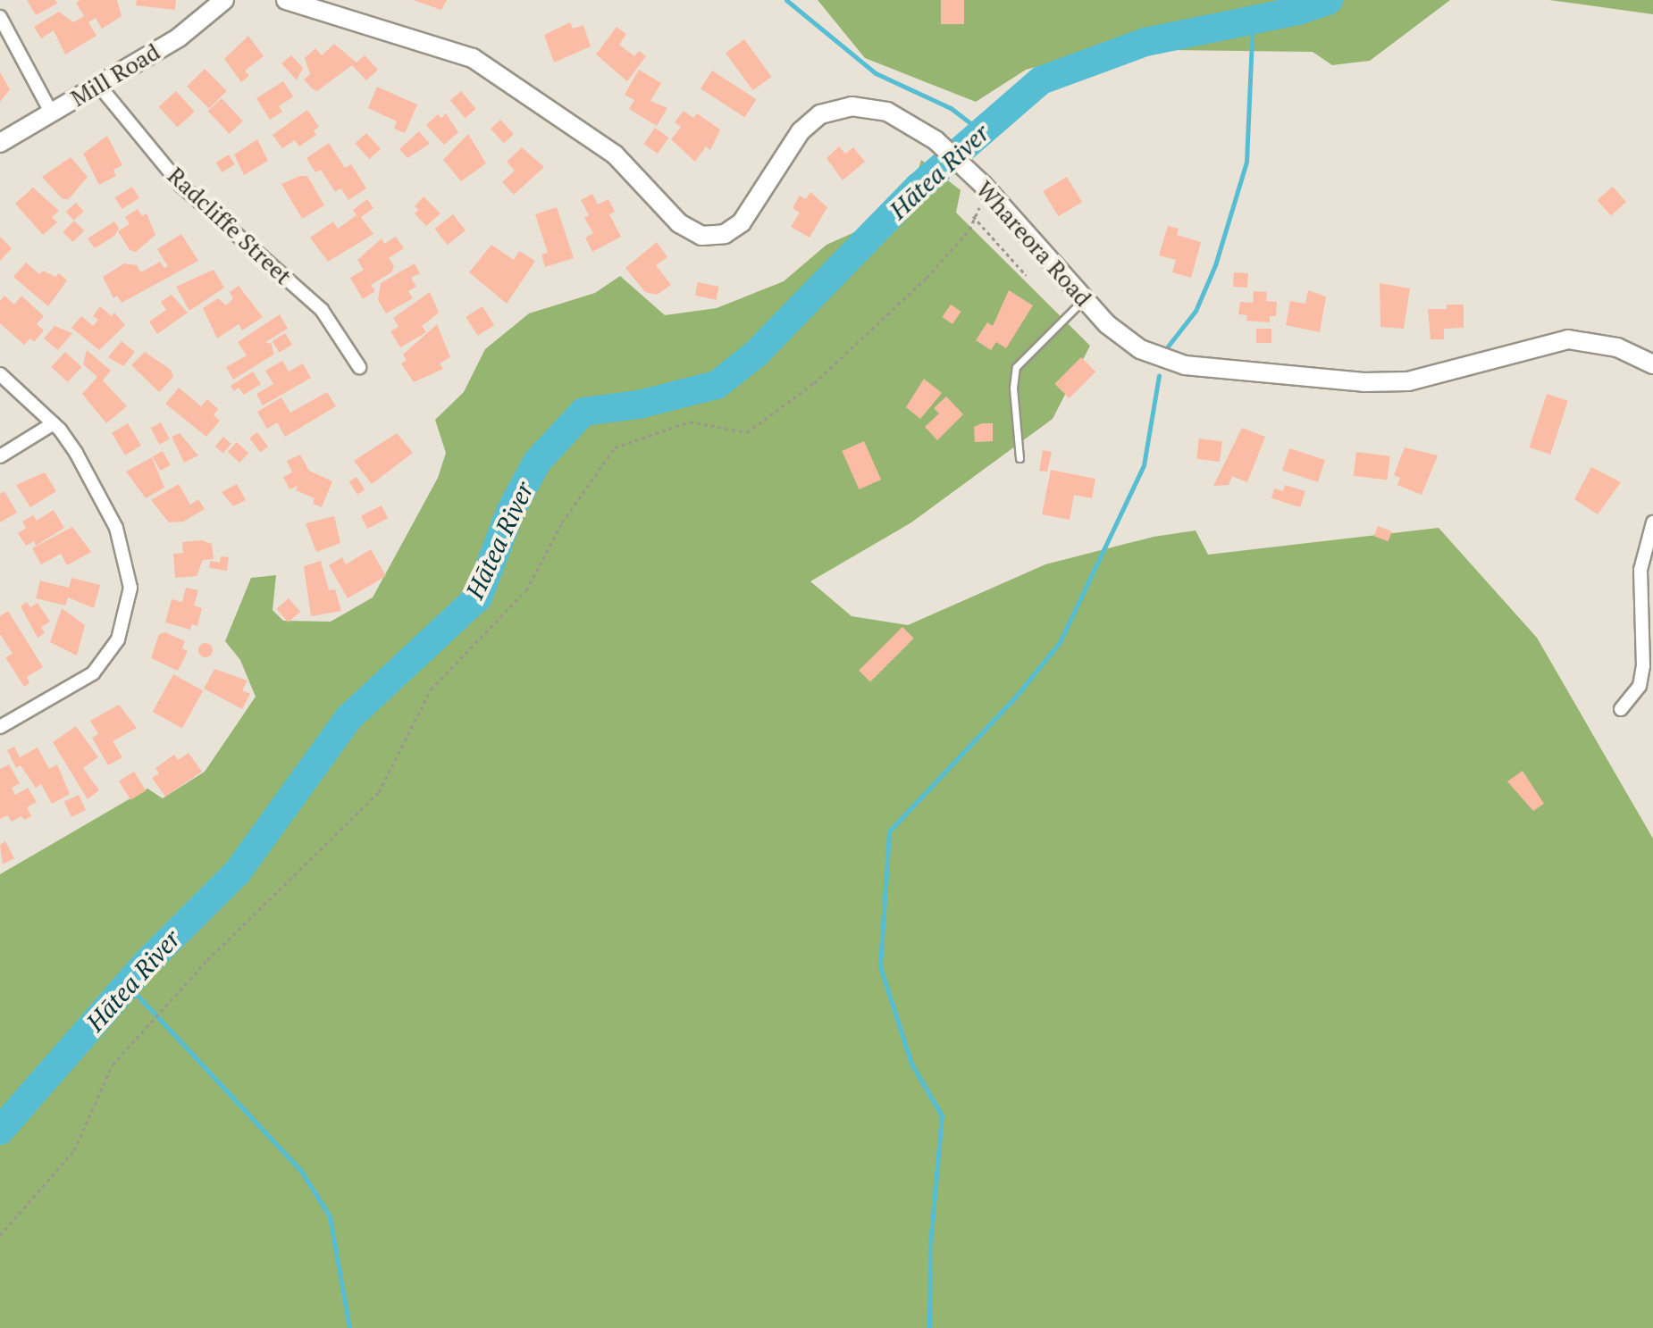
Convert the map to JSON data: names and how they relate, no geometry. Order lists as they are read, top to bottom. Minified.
{"streets":{"street":["Mill Road","Radcliffe Street","Whareora Road"]},"crossings":[["Mill Road","Radcliffe Street"]],"water":["Hātea River"]}
